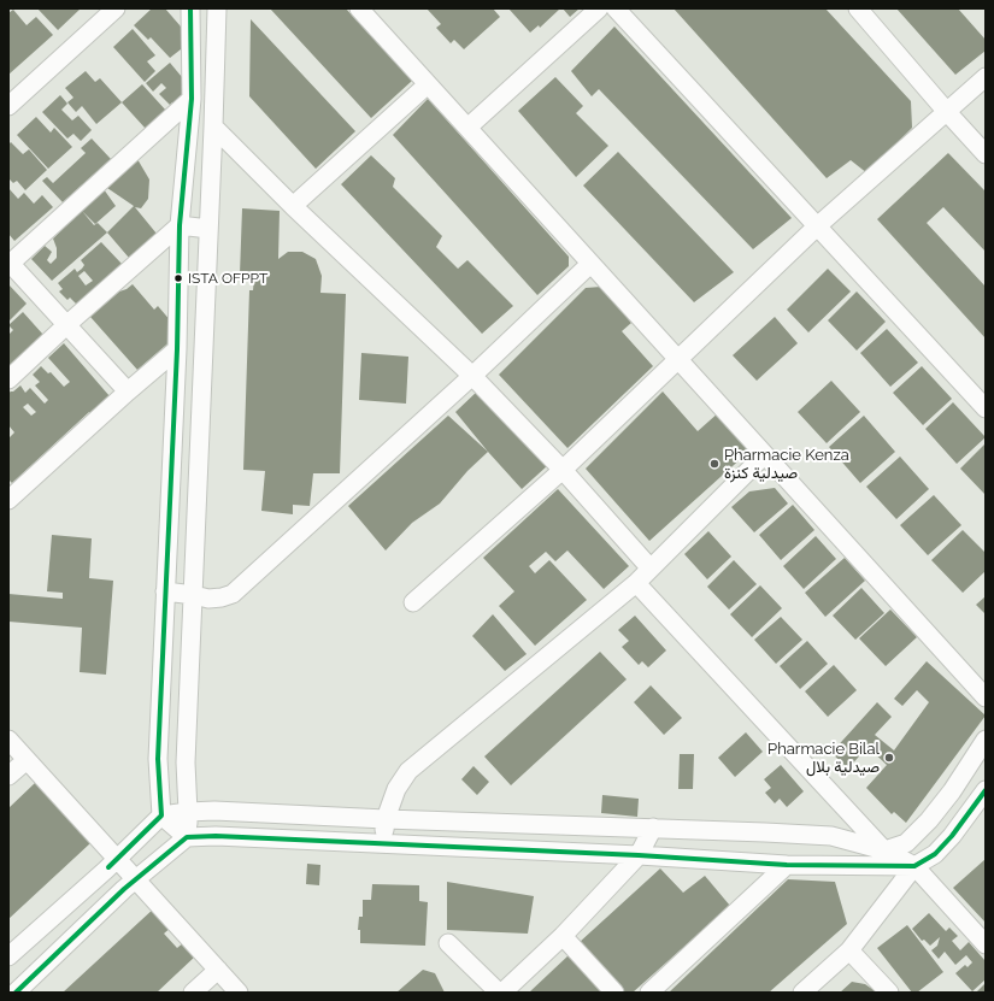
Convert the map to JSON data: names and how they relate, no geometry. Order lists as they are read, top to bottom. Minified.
{"places":["ISTA OFPPT","Pharmacie Kenza صيدلية كنزة","Pharmacie Bilal صيدلية بلال"]}
